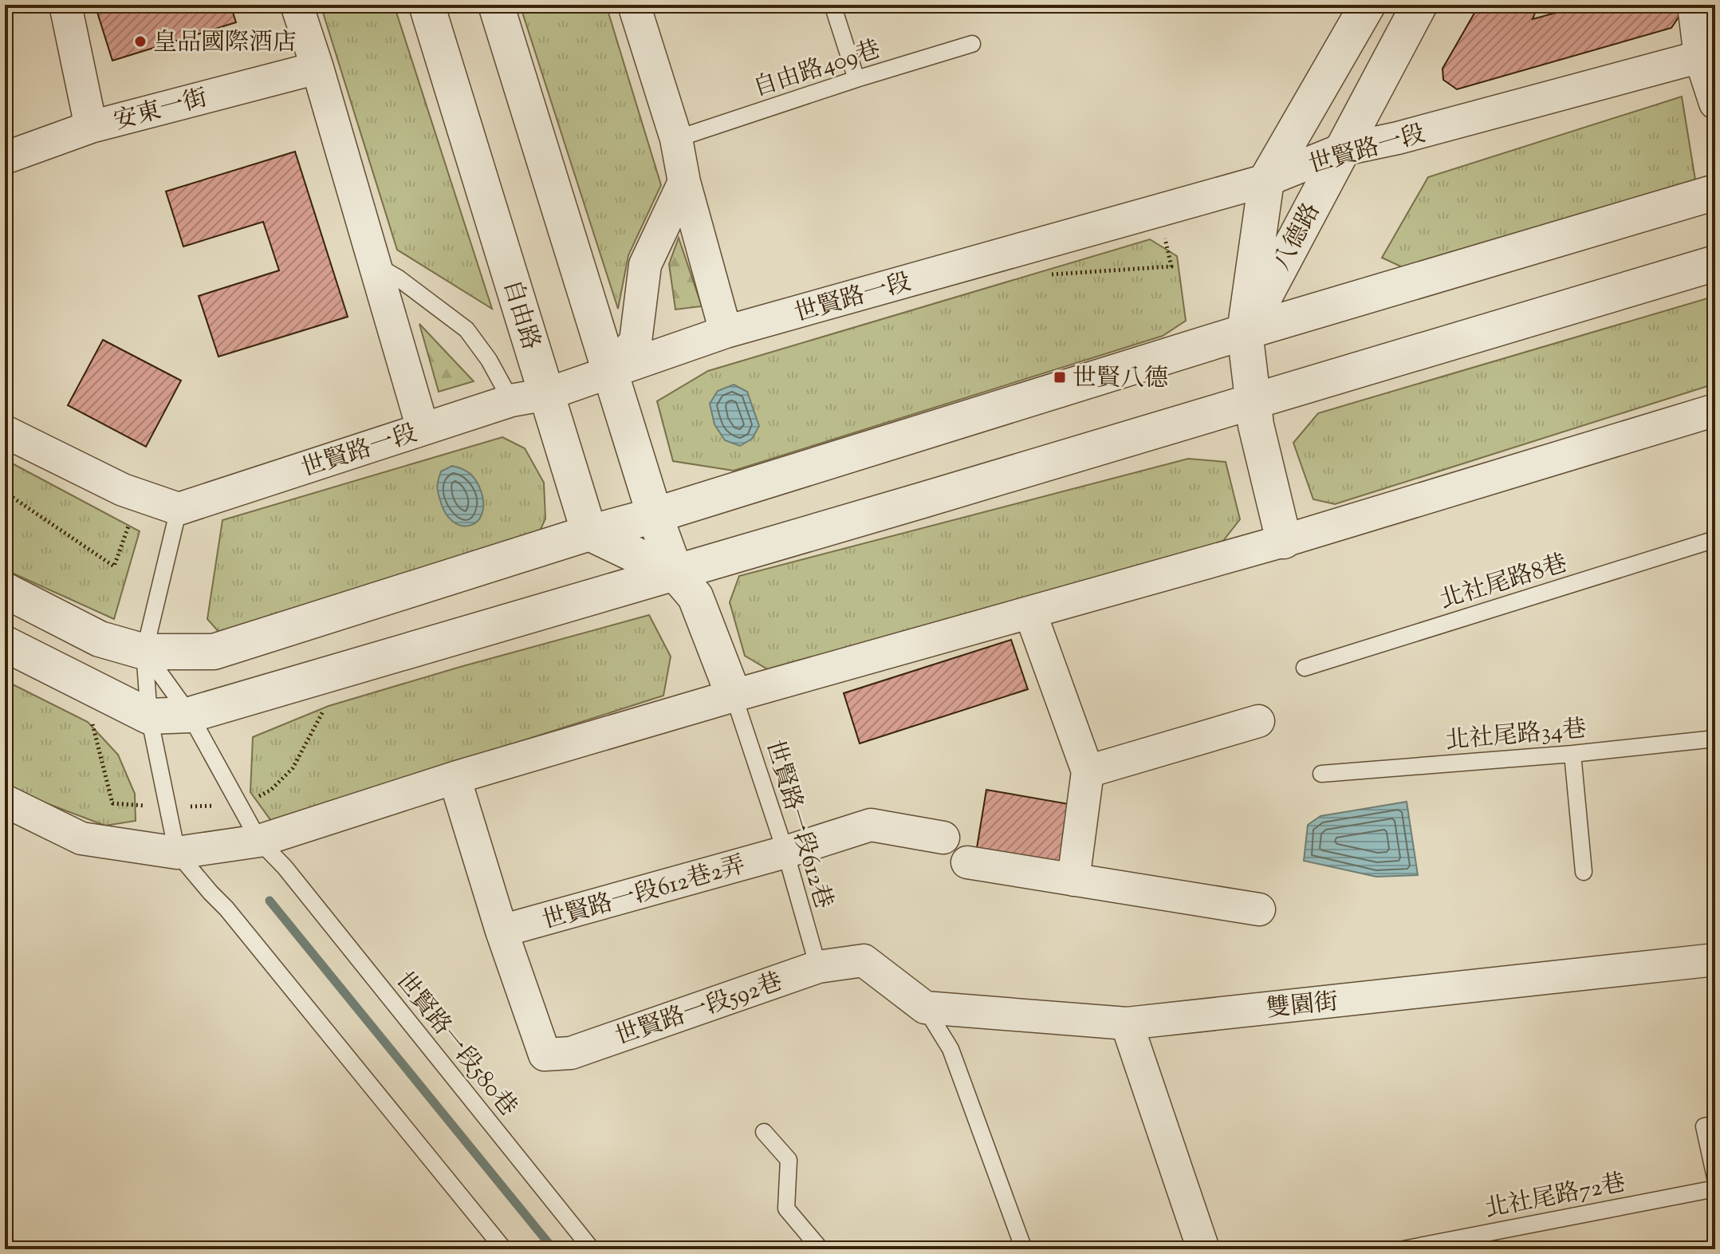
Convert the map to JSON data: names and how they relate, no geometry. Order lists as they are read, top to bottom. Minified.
{"streets":{"street":["安東一街","世賢路一段","八德路","自由路","世賢路一段612巷2弄","雙園街","世賢路一段592巷"],"lane":["自由路409巷","北社尾路8巷","北社尾路34巷","世賢路一段612巷","世賢路一段580巷","北社尾路72巷"]},"crossings":[["世賢路一段","八德路"],["世賢路一段","自由路"],["世賢路一段612巷","世賢路一段612巷2弄"],["世賢路一段612巷","世賢路一段592巷"],["世賢路一段612巷2弄","世賢路一段592巷"]],"places":{"other":["皇品國際酒店"],"transit":["世賢八德"]}}
